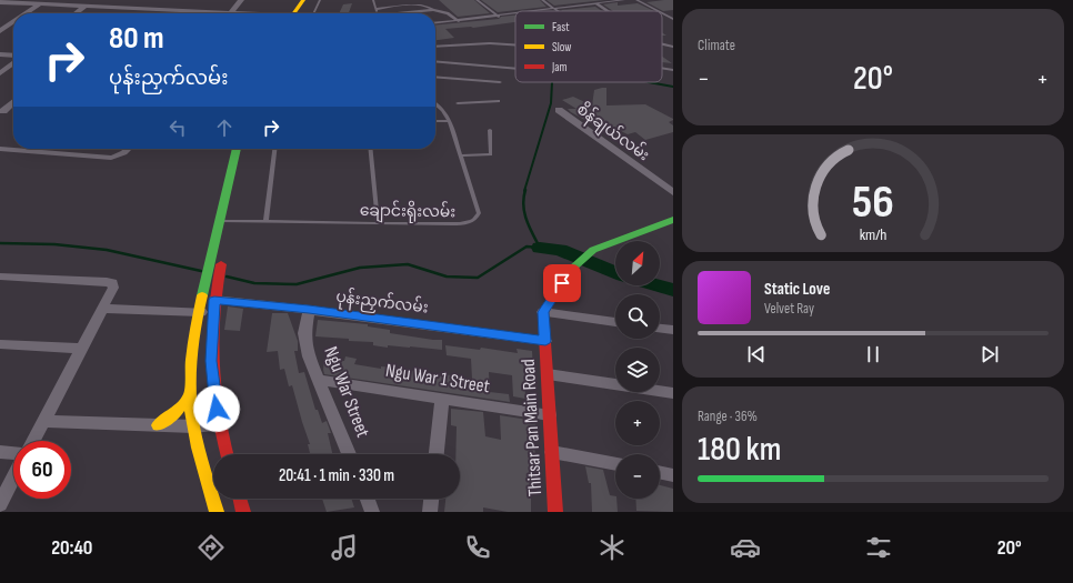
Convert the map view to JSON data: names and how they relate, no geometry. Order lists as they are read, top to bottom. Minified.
{"streets":{"main road":["Thitsar Pan Main Road"],"street":["စိန်ချယ်လမ်း","ပုန်းညှက်လမ်း","Ngu War 1 Street","Ngu War Street"],"lane":["ချောင်းရိုးလမ်း"]},"crossings":[["ပုန်းညှက်လမ်း","Ngu War Street"],["ပုန်းညှက်လမ်း","Thitsar Pan Main Road"],["Ngu War 1 Street","Ngu War Street"],["Ngu War 1 Street","Thitsar Pan Main Road"]],"legend":["Fast","Slow","Jam"],"north":"top right","page":{"tile":["Climate",["Range · 36%","180 km"]],"turn":["80 m","ပုန်းညှက်လမ်း"],"heat":["−","20°","+"],"map_buttons":["+","−"],"song":["Static Love","Velvet Ray"],"limit":"60","trip":"20:41 · 1 min · 330 m","tabs":["20:40","20°"],"gauge":["56","km/h"]}}
